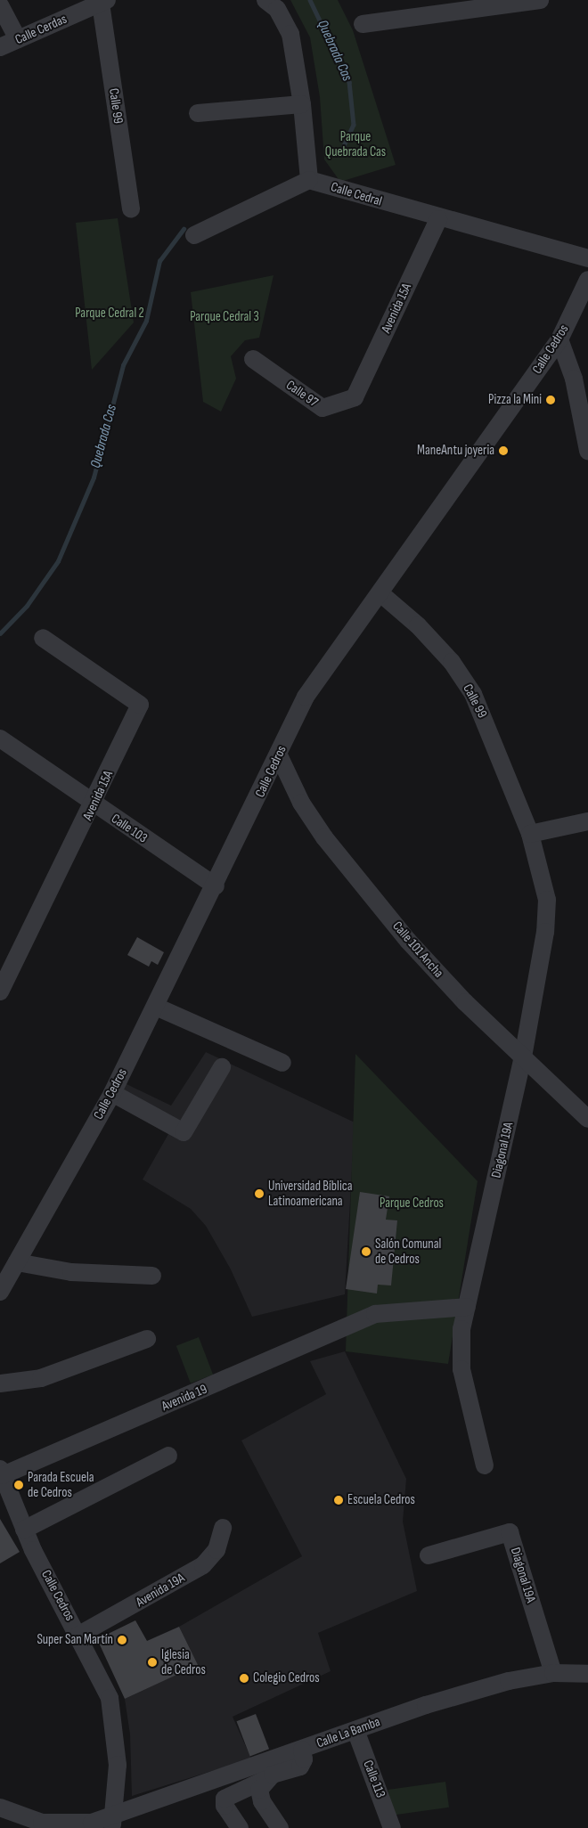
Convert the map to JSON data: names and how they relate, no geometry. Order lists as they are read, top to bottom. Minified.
{"streets":{"street":["Calle Cerdas","Calle 99","Calle Cedral","Avenida 15A","Calle Cedros","Calle 97","Calle 103","Calle 101 Ancha","Diagonal 19A","Avenida 19","Avenida 19A","Calle La Bamba","Calle 113"]},"crossings":[["Calle Cerdas","Calle 99"],["Calle 99","Calle Cedros"],["Calle 99","Diagonal 19A"],["Calle Cedral","Avenida 15A"],["Avenida 15A","Calle 97"],["Avenida 15A","Calle 103"],["Calle Cedros","Calle 103"],["Calle Cedros","Calle 101 Ancha"],["Calle Cedros","Avenida 19"],["Calle Cedros","Avenida 19A"],["Calle Cedros","Calle La Bamba"],["Calle 101 Ancha","Diagonal 19A"],["Diagonal 19A","Avenida 19"],["Diagonal 19A","Calle La Bamba"],["Calle La Bamba","Calle 113"]],"water":["Quebrada Cas"],"parks":["Parque Quebrada Cas","Parque Cedral 2","Parque Cedral 3","Parque Cedros"],"places":["Pizza la Mini","ManeAntu joyeria","Universidad Bíblica Latinoamericana","Salón Comunal de Cedros","Parada Escuela de Cedros","Escuela Cedros","Super San Martín","Iglesia de Cedros","Colegio Cedros"]}
